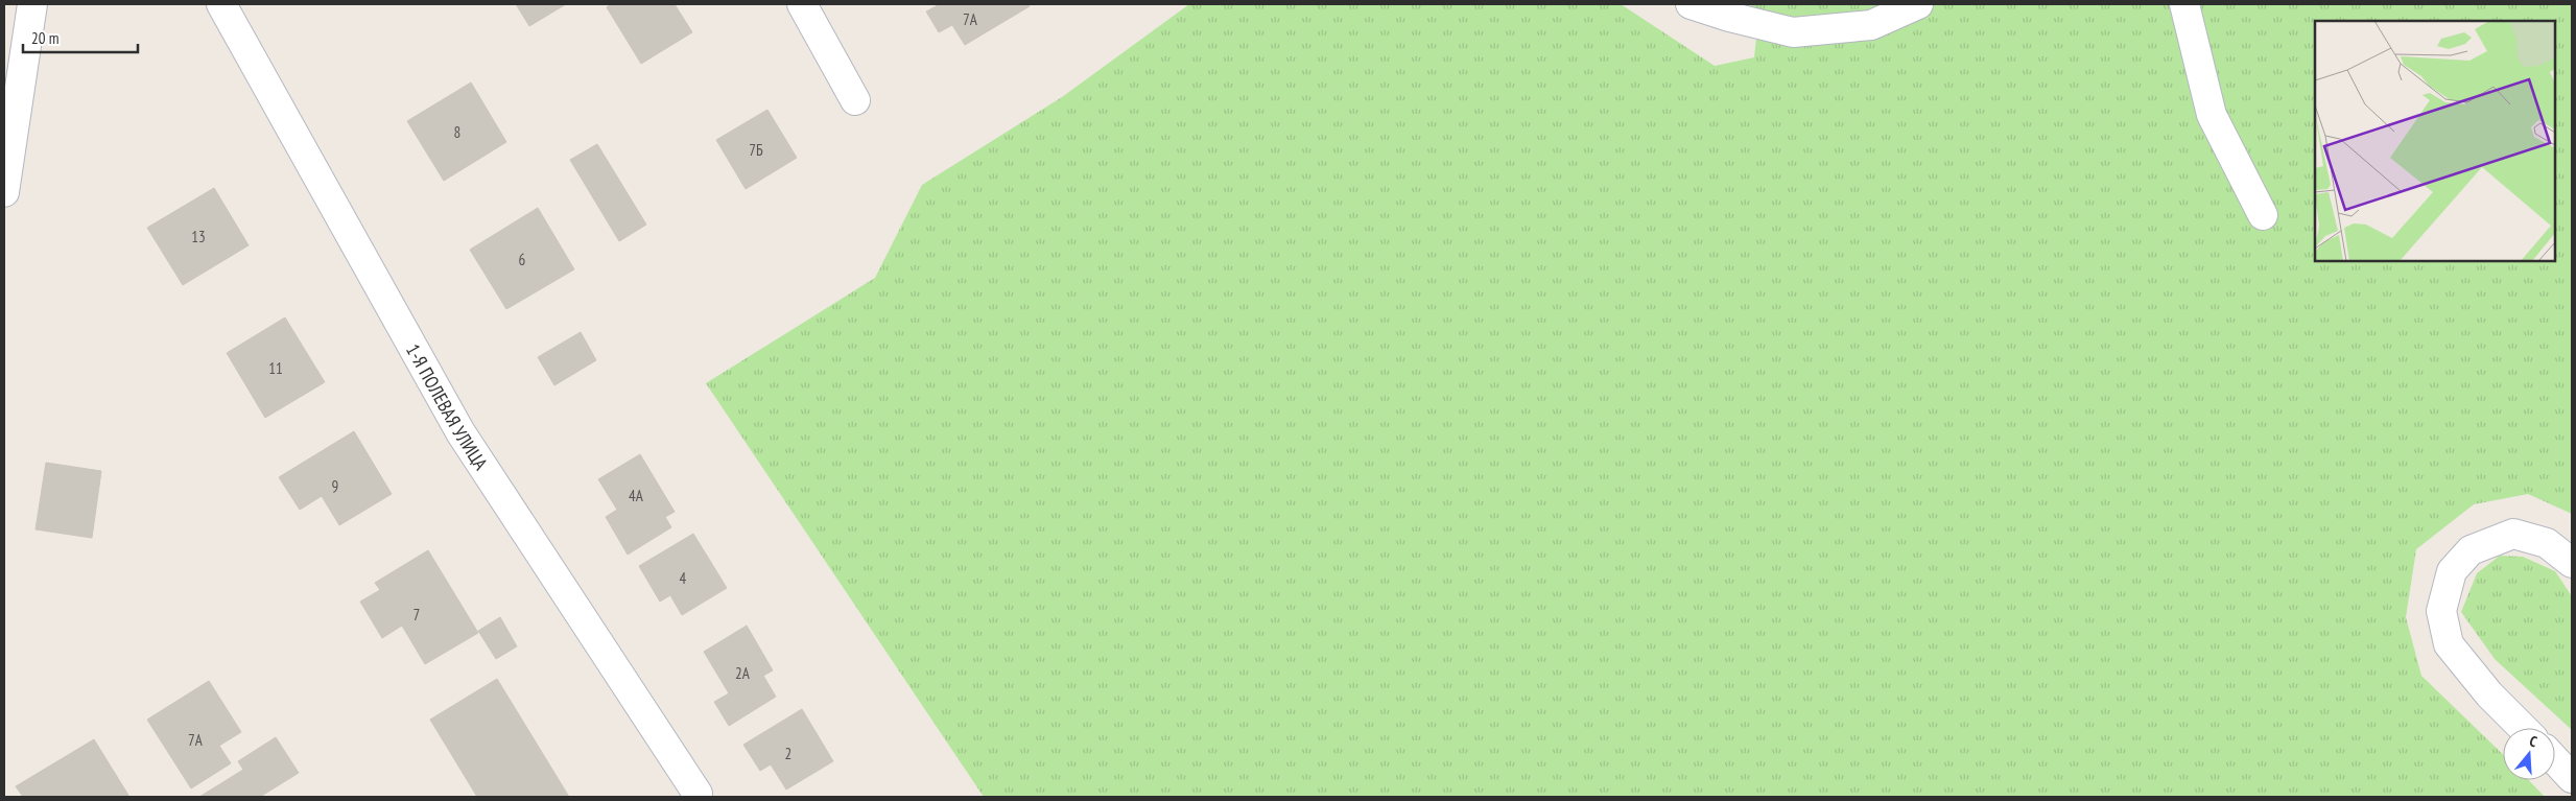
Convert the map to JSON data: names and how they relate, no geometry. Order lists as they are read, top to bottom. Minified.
{"streets":{"street":["1-Я ПОЛЕВАЯ УЛИЦА"]},"house_numbers":["7А","8","7Б","13","6","11","9","4А","4","7","2А","7А","2"],"scale_bar":"20 m","north":"top"}
